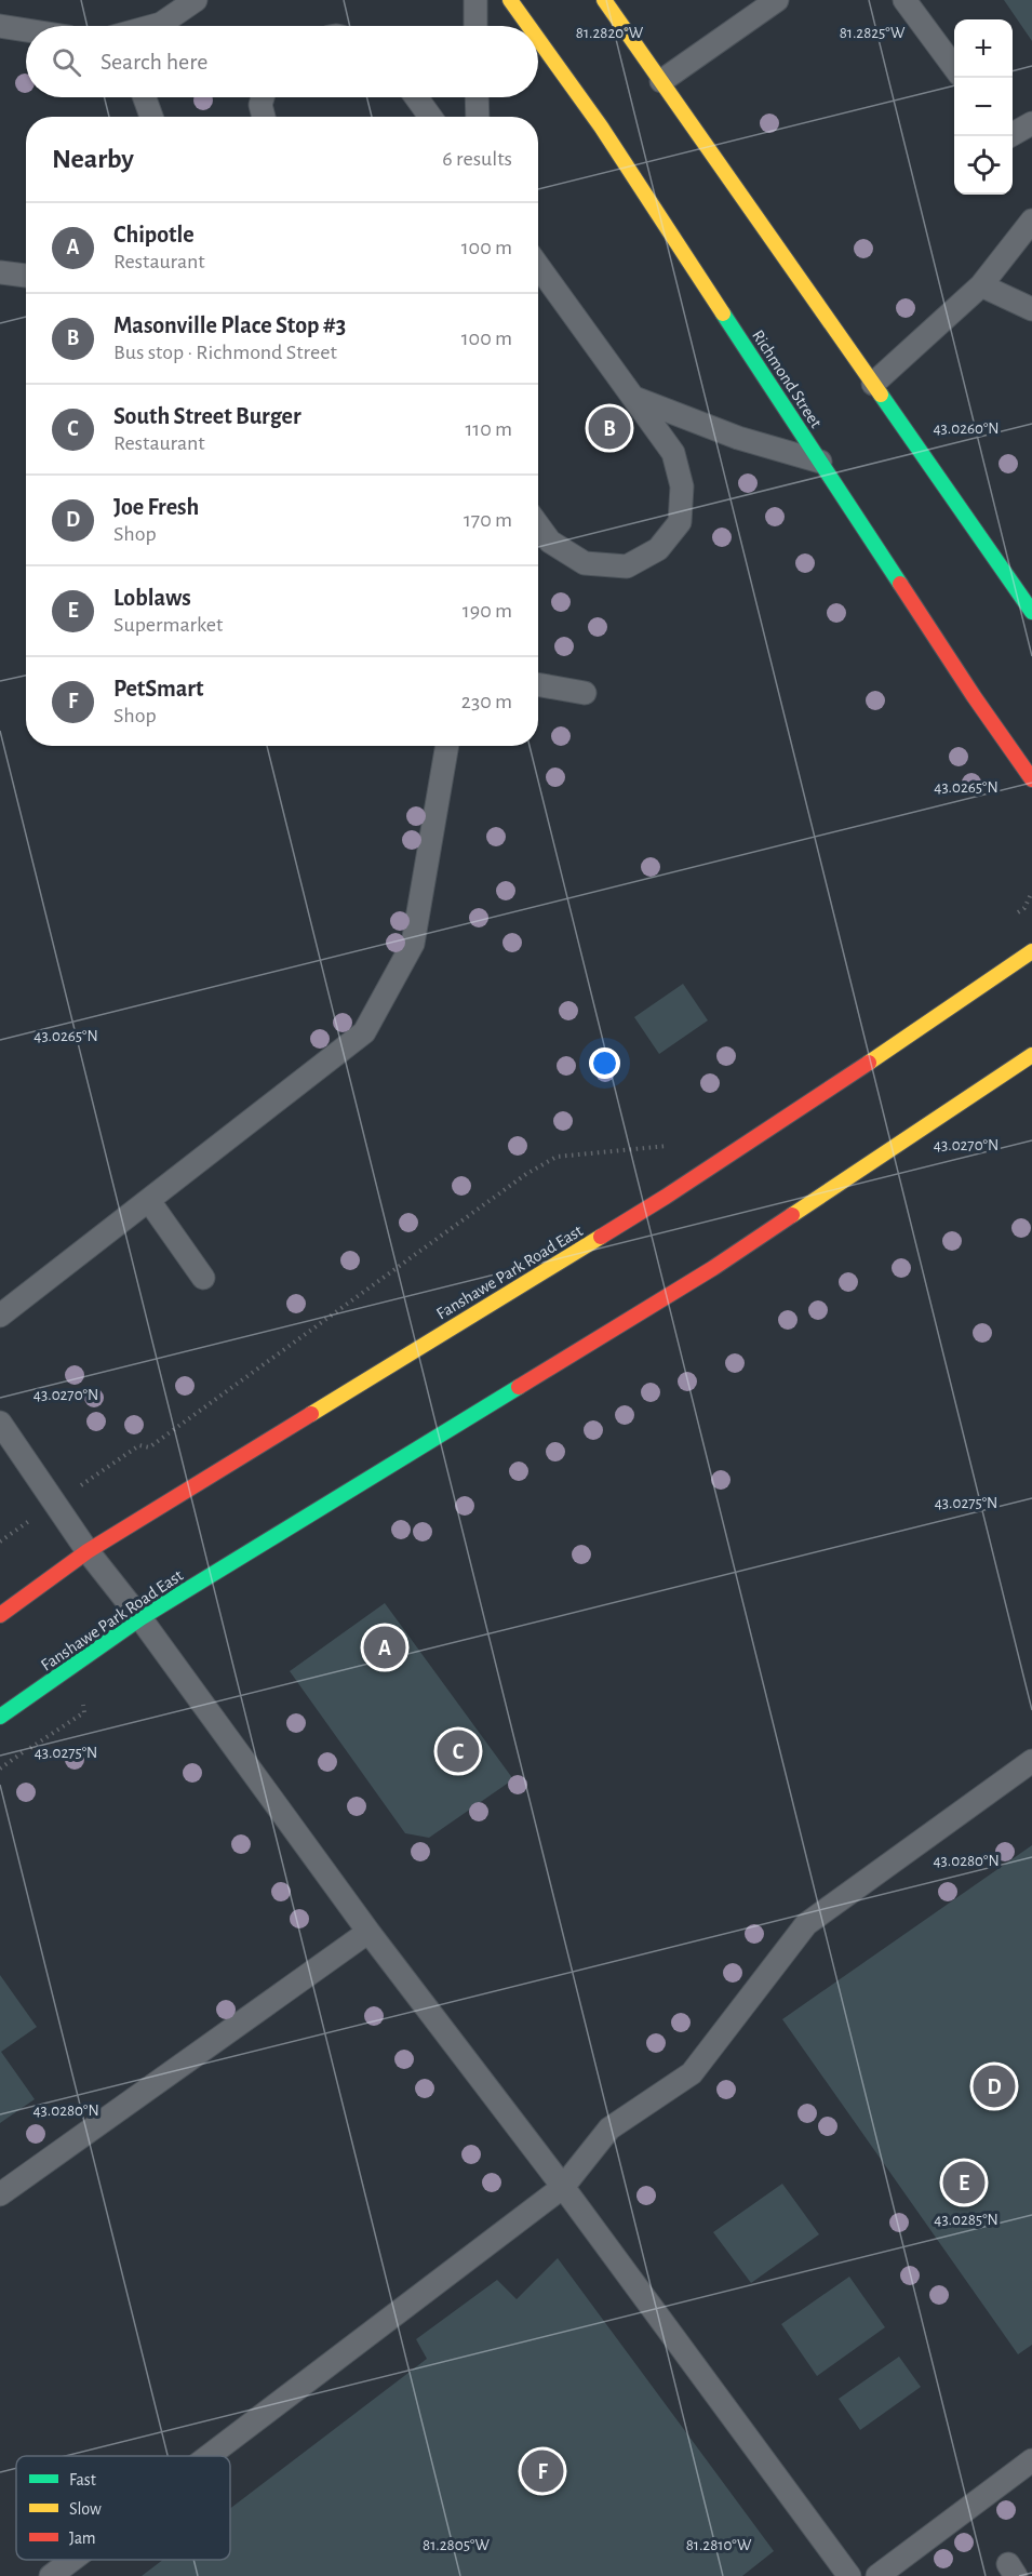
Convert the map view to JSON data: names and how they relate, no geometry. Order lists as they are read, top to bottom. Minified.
{"streets":{"main road":["Richmond Street","Fanshawe Park Road East"]},"legend":["Fast","Slow","Jam"],"page":{"map_buttons":["+","−"],"search":"Search here","heading":["Nearby","6 results"],"list":[{"mark":"A","name":"Chipotle","note":"Restaurant","value":"100 m"},{"mark":"B","name":"Masonville Place Stop #3","note":"Bus stop · Richmond Street","value":"100 m"},{"mark":"C","name":"South Street Burger","note":"Restaurant","value":"110 m"},{"mark":"D","name":"Joe Fresh","note":"Shop","value":"170 m"},{"mark":"E","name":"Loblaws","note":"Supermarket","value":"190 m"},{"mark":"F","name":"PetSmart","note":"Shop","value":"230 m"}],"pins":["B","A","C","D","E","F"]},"coordinates":["81.2820°W","81.2825°W","43.0260°N","43.0265°N","43.0270°N","43.0275°N","43.0280°N","43.0285°N","81.2805°W","81.2810°W"]}
